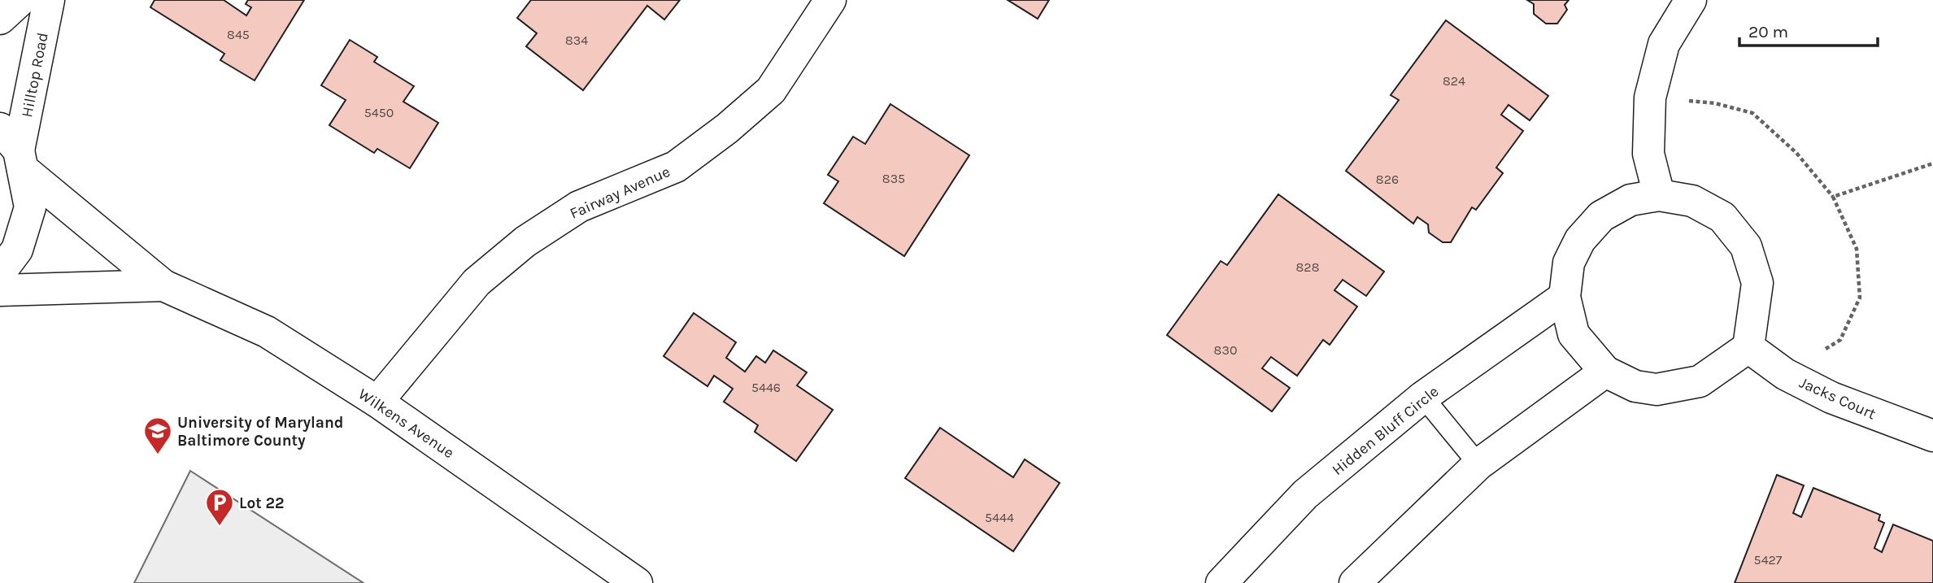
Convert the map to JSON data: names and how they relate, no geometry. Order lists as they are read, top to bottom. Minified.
{"streets":{"street":["Hilltop Road","Fairway Avenue","Jacks Court","Wilkens Avenue","Hidden Bluff Circle"]},"crossings":[["Hilltop Road","Wilkens Avenue"],["Fairway Avenue","Wilkens Avenue"],["Jacks Court","Hidden Bluff Circle"]],"places":{"school or university":["University of Maryland Baltimore County"],"parking":["Lot 22"]},"house_numbers":["845","834","824","5450","835","826","828","830","5446","5444","5427"],"scale_bar":"20 m"}
